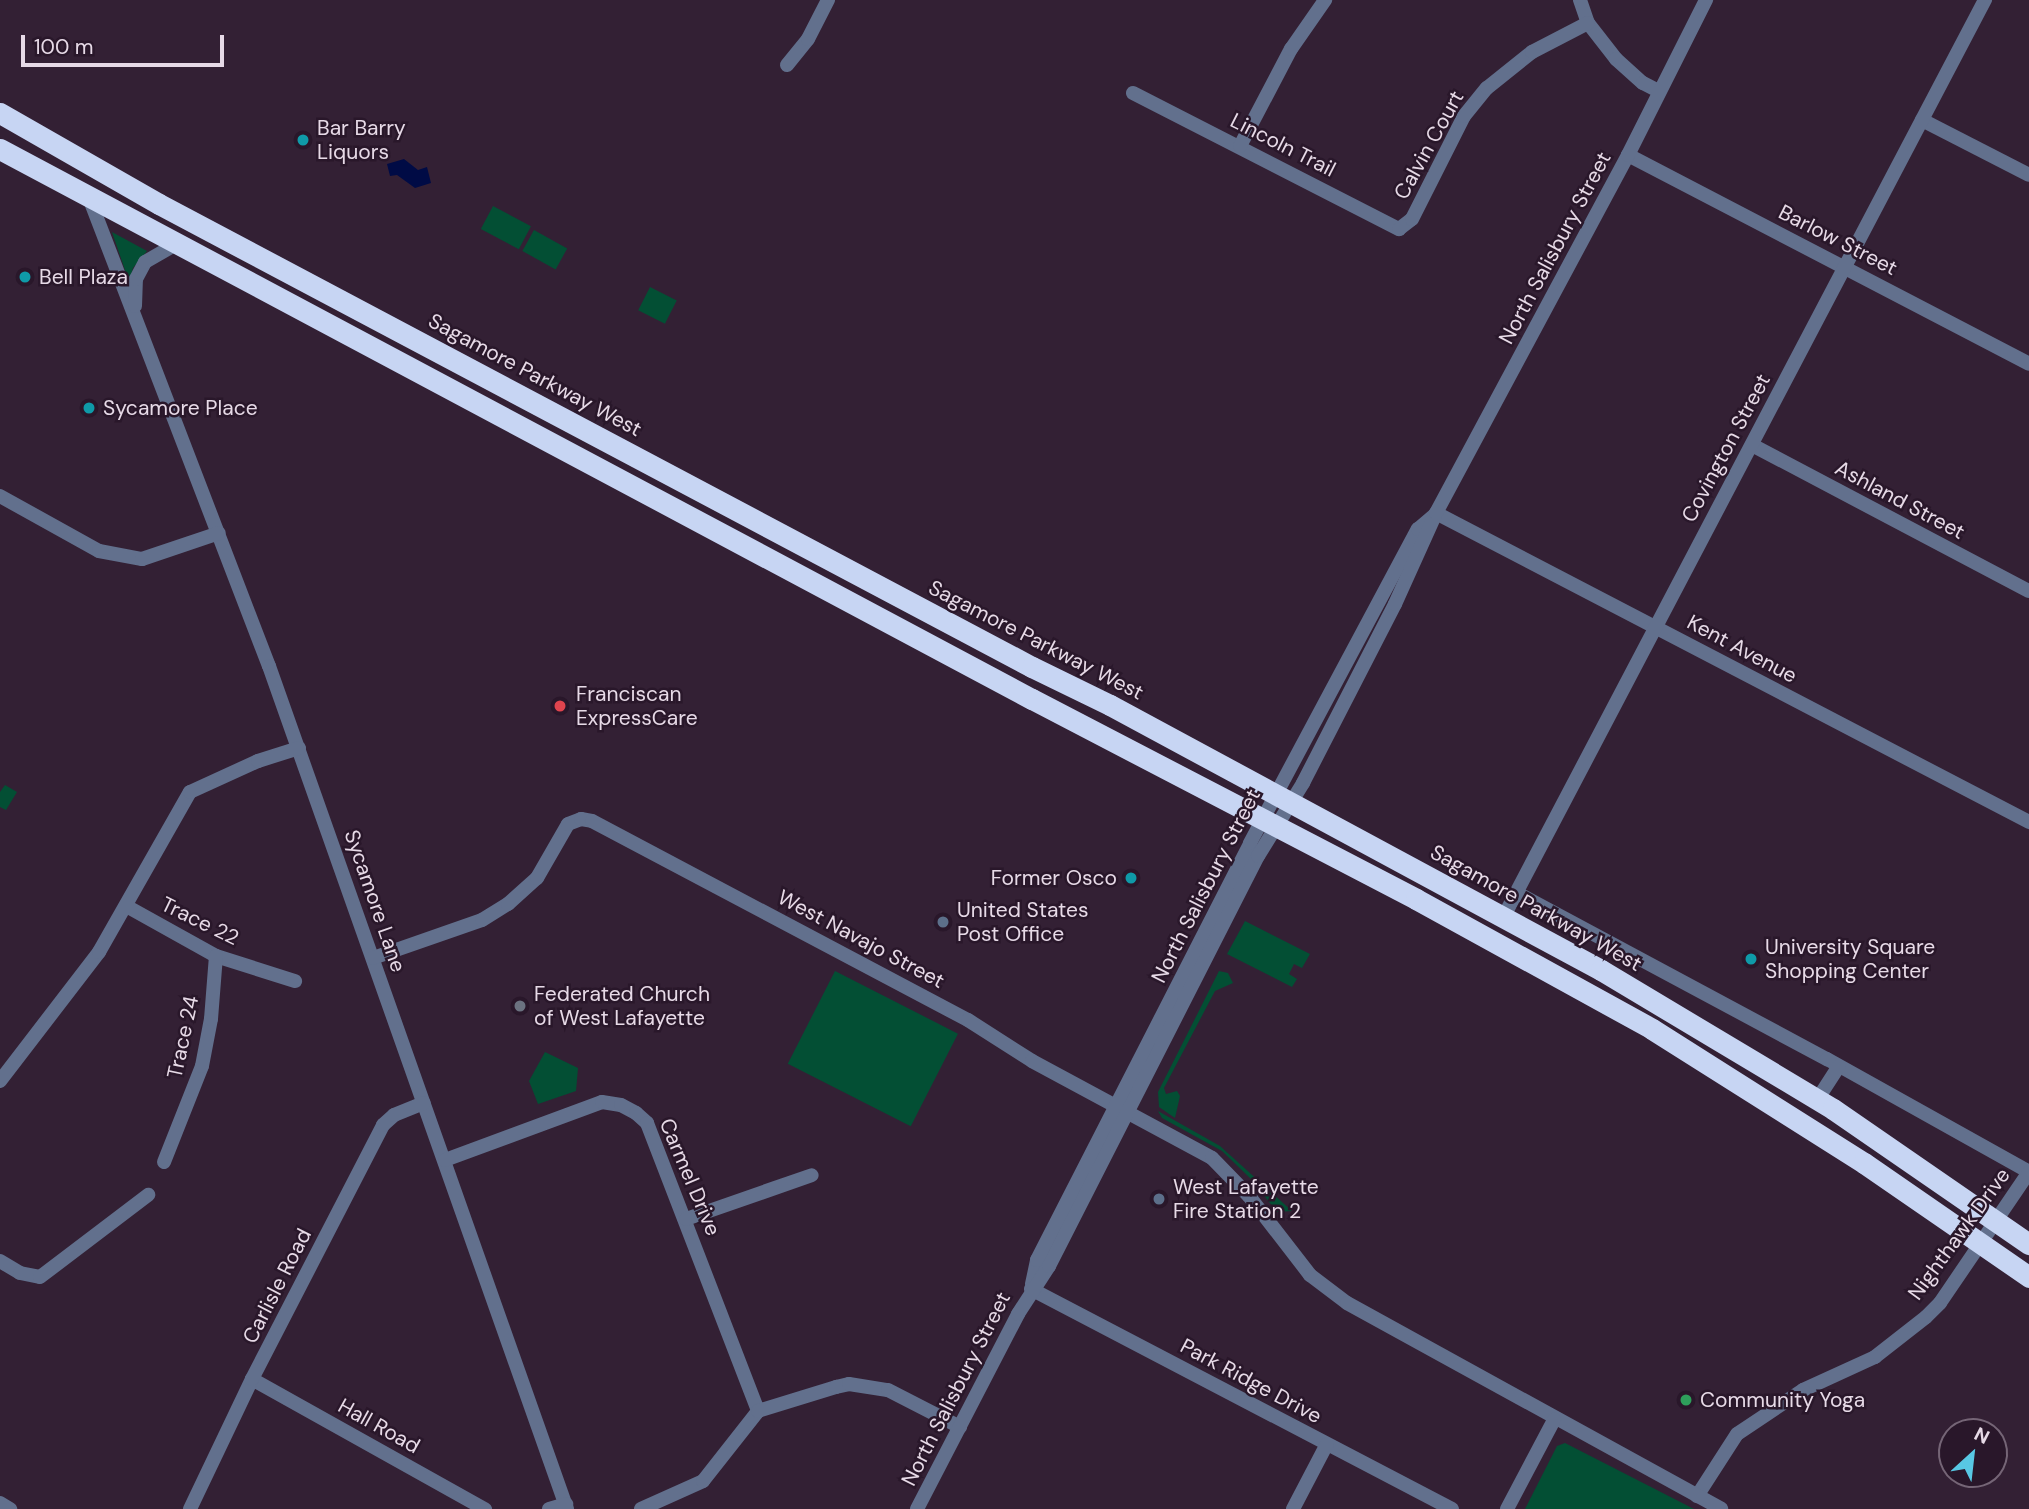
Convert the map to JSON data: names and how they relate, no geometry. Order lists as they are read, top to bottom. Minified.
{"streets":{"highway":["Sagamore Parkway West"],"street":["Lincoln Trail","Calvin Court","Barlow Street","North Salisbury Street","Covington Street","Ashland Street","Kent Avenue","Sycamore Lane","Trace 22","West Navajo Street","Trace 24","Carmel Drive","Nighthawk Drive","Carlisle Road","Park Ridge Drive","Hall Road"]},"crossings":[["Lincoln Trail","Calvin Court"],["Barlow Street","North Salisbury Street"],["Barlow Street","Covington Street"],["North Salisbury Street","Sagamore Parkway West"],["North Salisbury Street","Kent Avenue"],["North Salisbury Street","West Navajo Street"],["North Salisbury Street","Park Ridge Drive"],["Sagamore Parkway West","Covington Street"],["Sagamore Parkway West","Nighthawk Drive"],["Covington Street","Ashland Street"],["Covington Street","Kent Avenue"],["Sycamore Lane","West Navajo Street"],["Sycamore Lane","Carmel Drive"],["Sycamore Lane","Carlisle Road"],["Trace 22","Trace 24"],["Carlisle Road","Hall Road"]],"places":["Bar Barry Liquors","Bell Plaza","Sycamore Place","Franciscan ExpressCare","Former Osco","United States Post Office","University Square Shopping Center","Federated Church of West Lafayette","West Lafayette Fire Station 2","Community Yoga"],"scale_bar":"100 m","north":"top right"}
